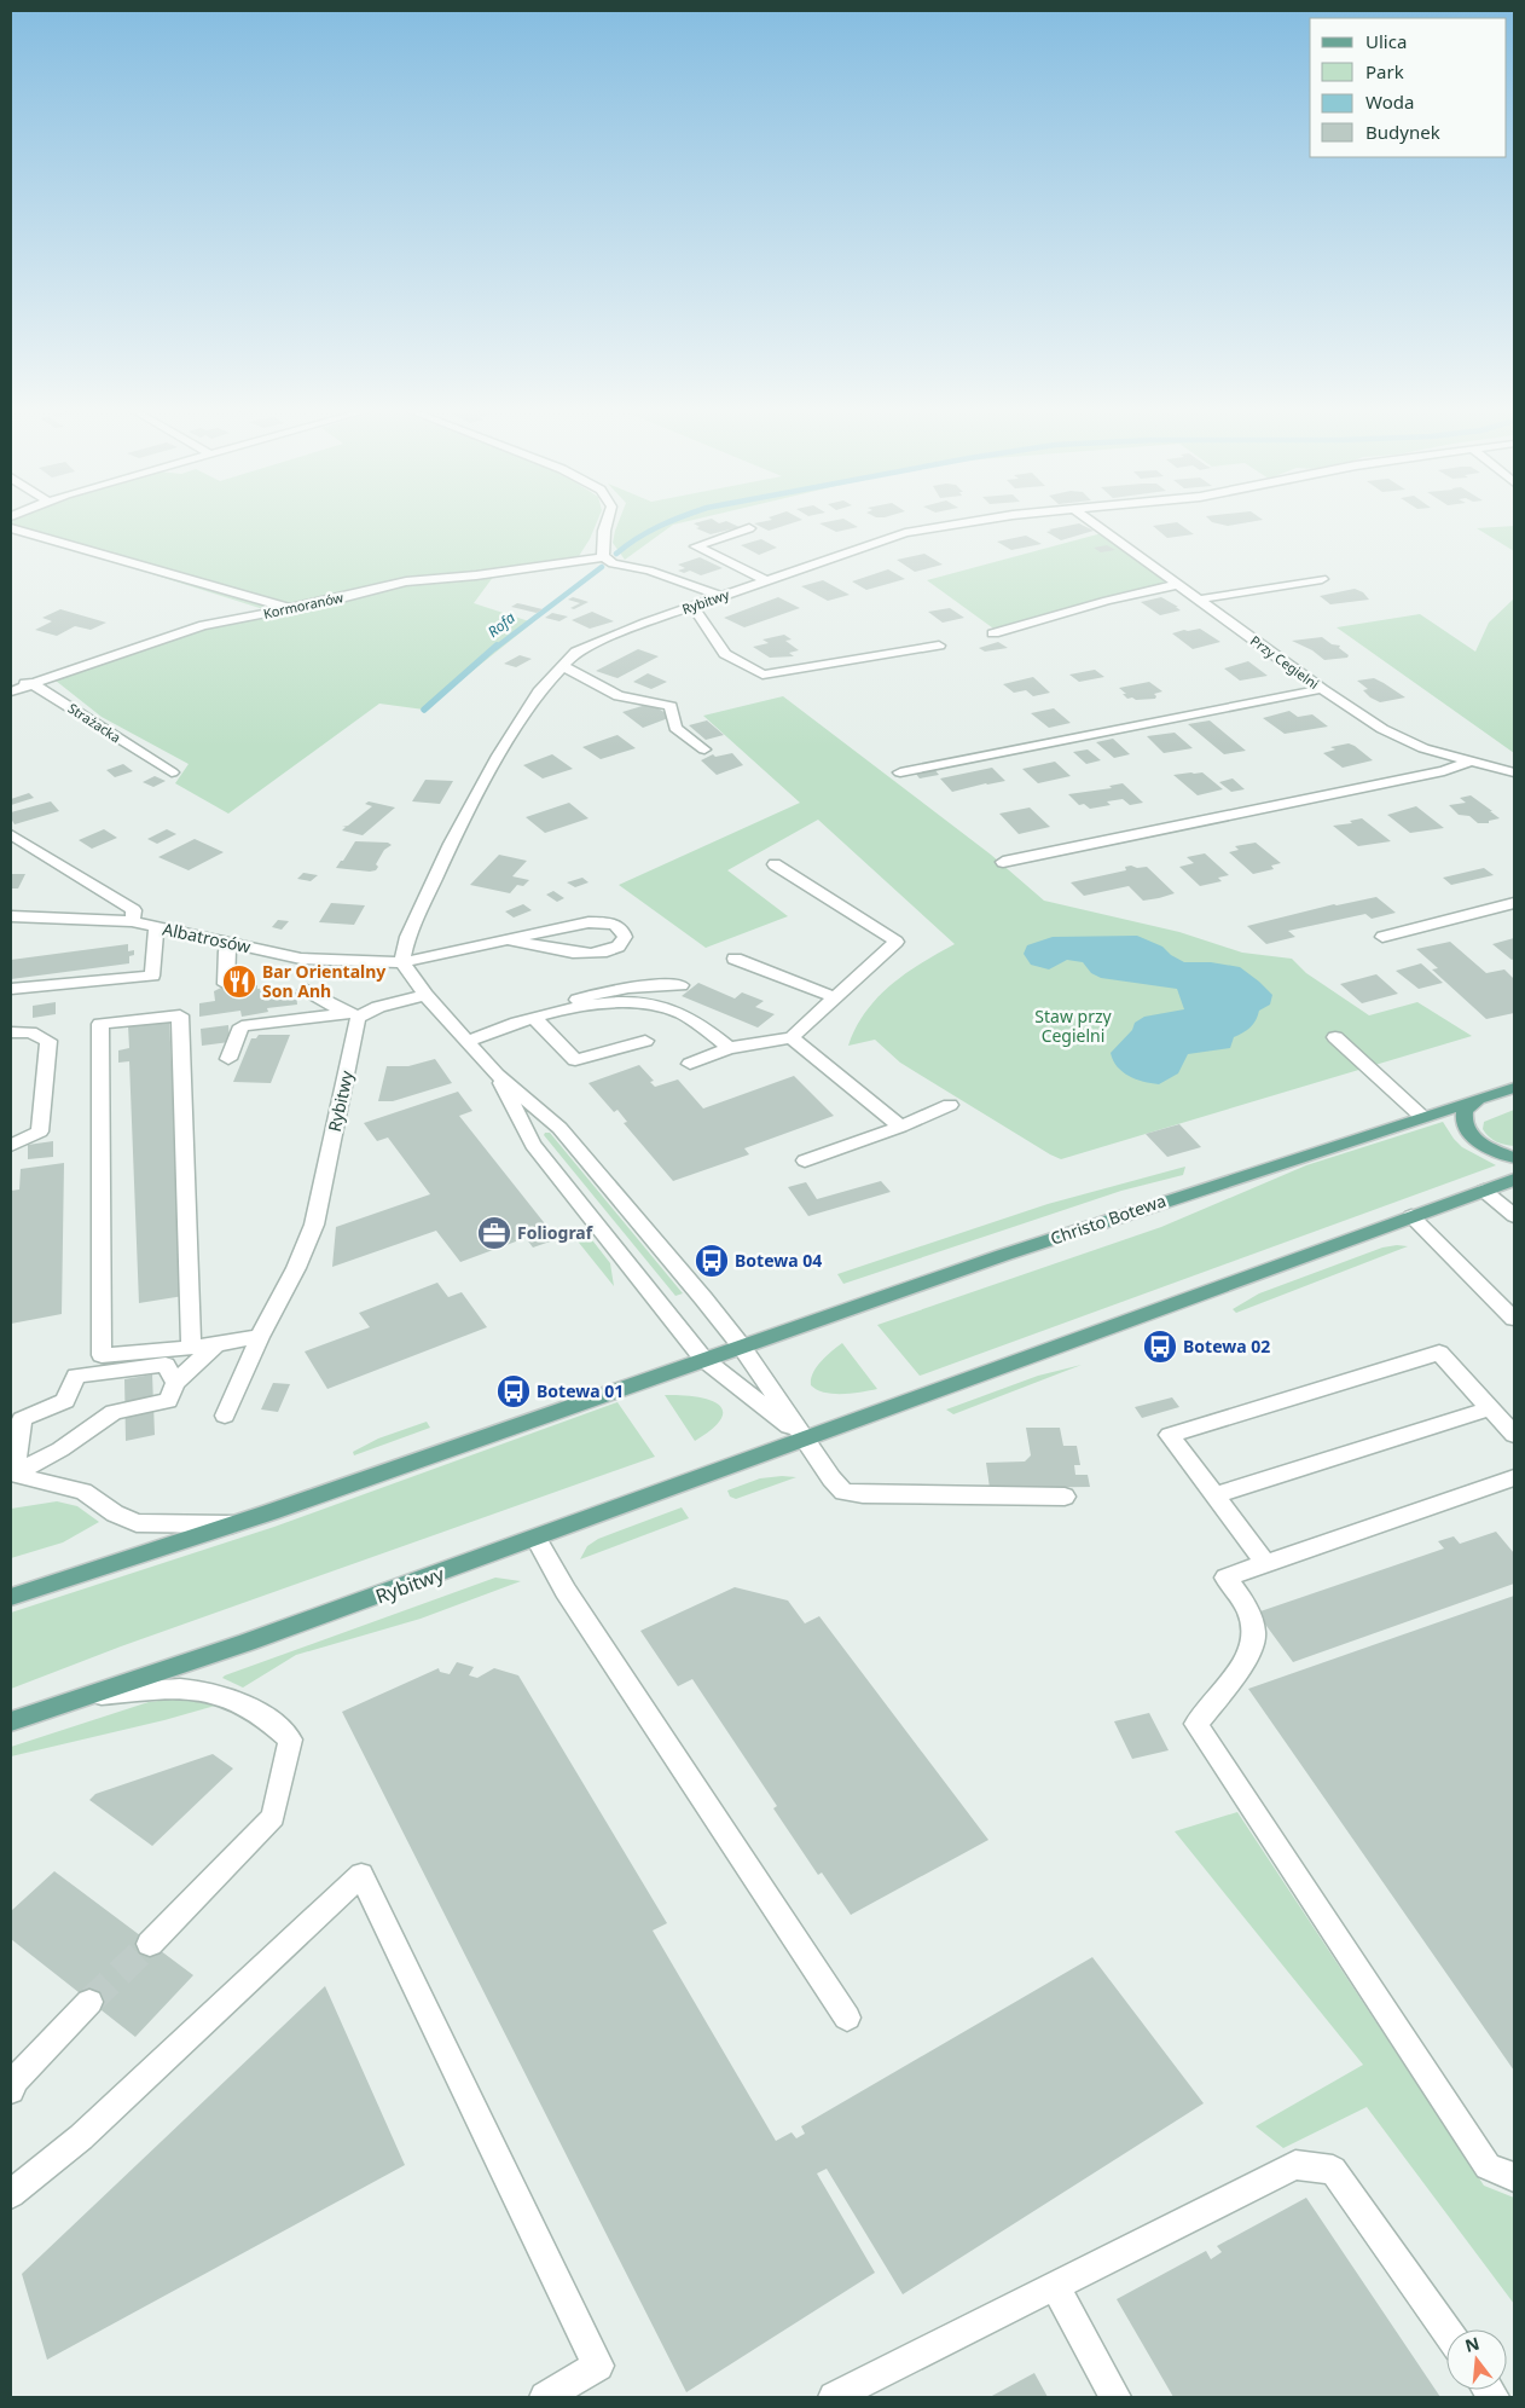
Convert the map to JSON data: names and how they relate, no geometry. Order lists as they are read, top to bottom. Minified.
{"streets":{"main road":["Rybitwy","Christo Botewa"],"street":["Kormoranów","Przy Cegielni","Strażacka","Albatrosów"]},"crossings":[["Rybitwy","Albatrosów"],["Kormoranów","Strażacka"]],"water":["Rofa"],"parks":["Staw przy Cegielni"],"places":{"restaurant":["Bar Orientalny Son Anh"],"office":["Foliograf"],"bus stop":["Botewa 04","Botewa 02","Botewa 01"]},"legend":["Ulica","Park","Woda","Budynek"],"north":"top"}
